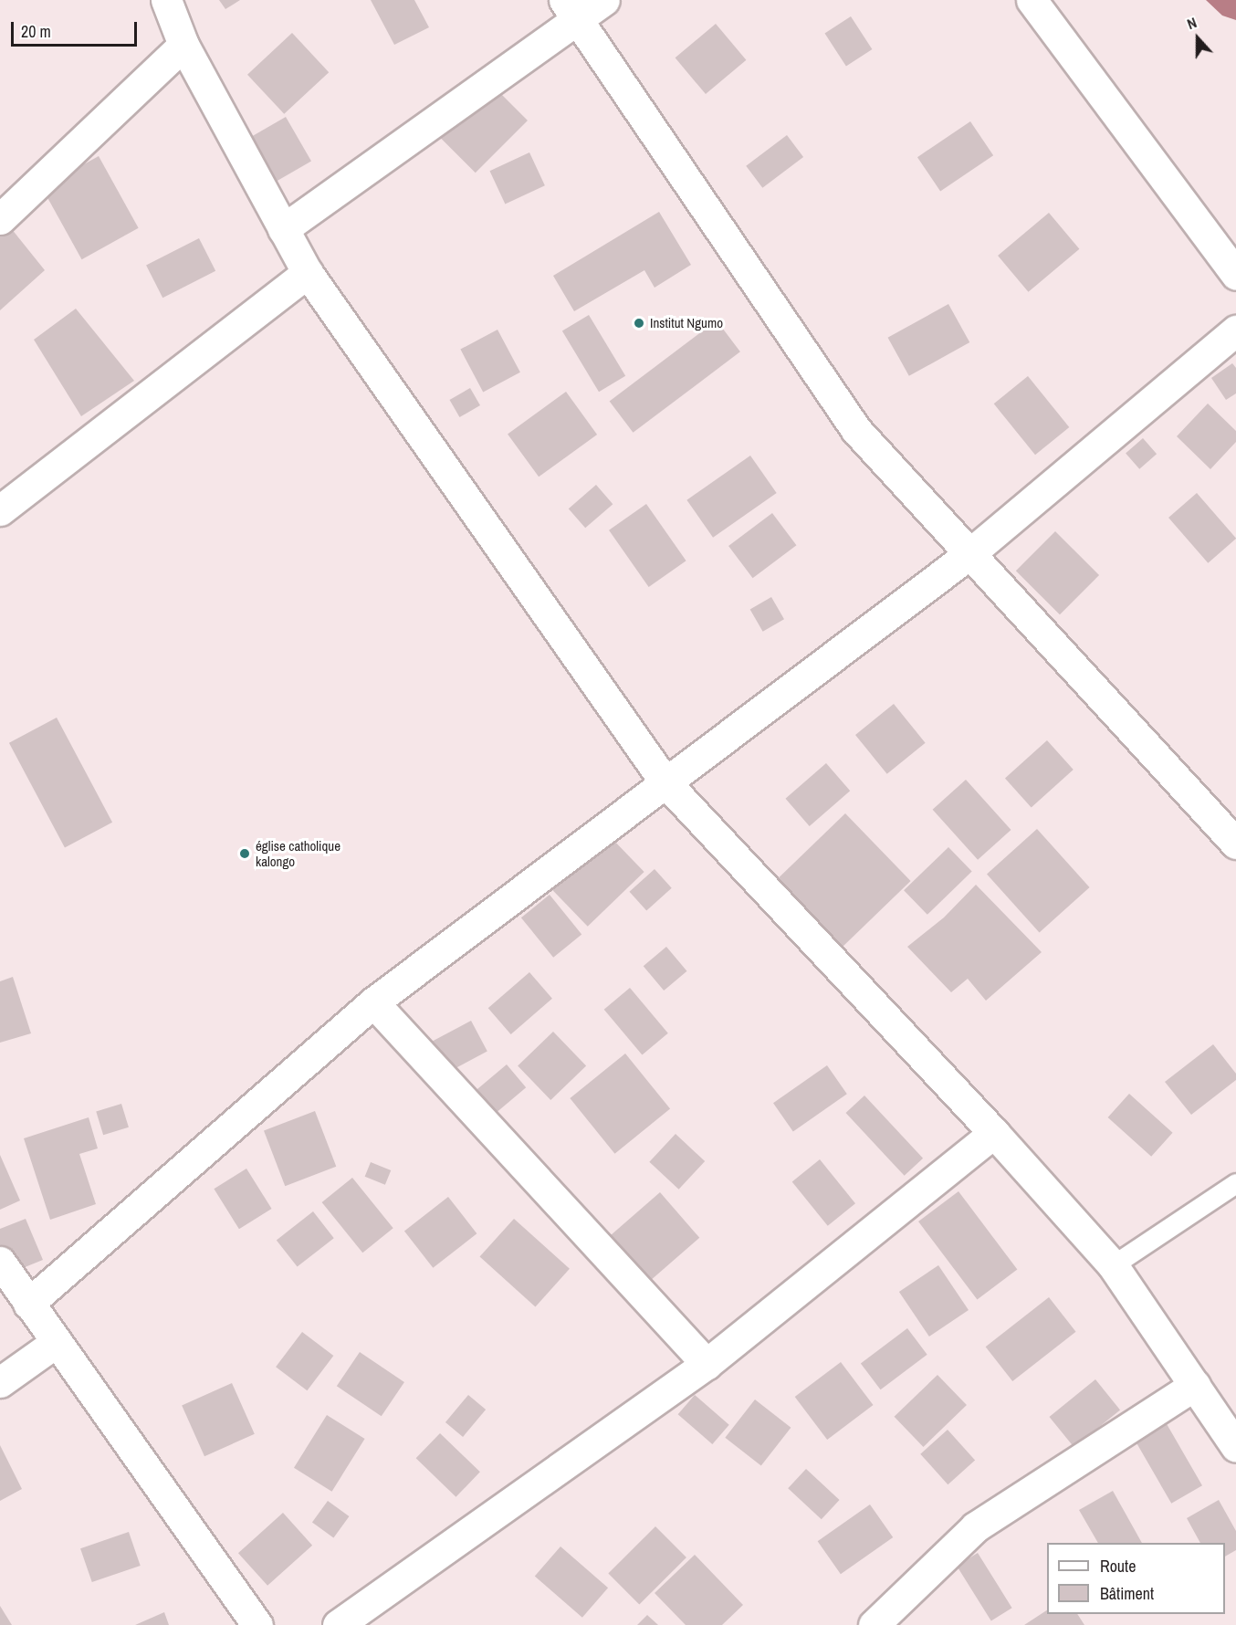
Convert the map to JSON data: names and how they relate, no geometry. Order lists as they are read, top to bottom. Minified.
{"places":["Institut Ngumo","église catholique kalongo"],"legend":["Route","Bâtiment"],"scale_bar":"20 m","north":"top"}
